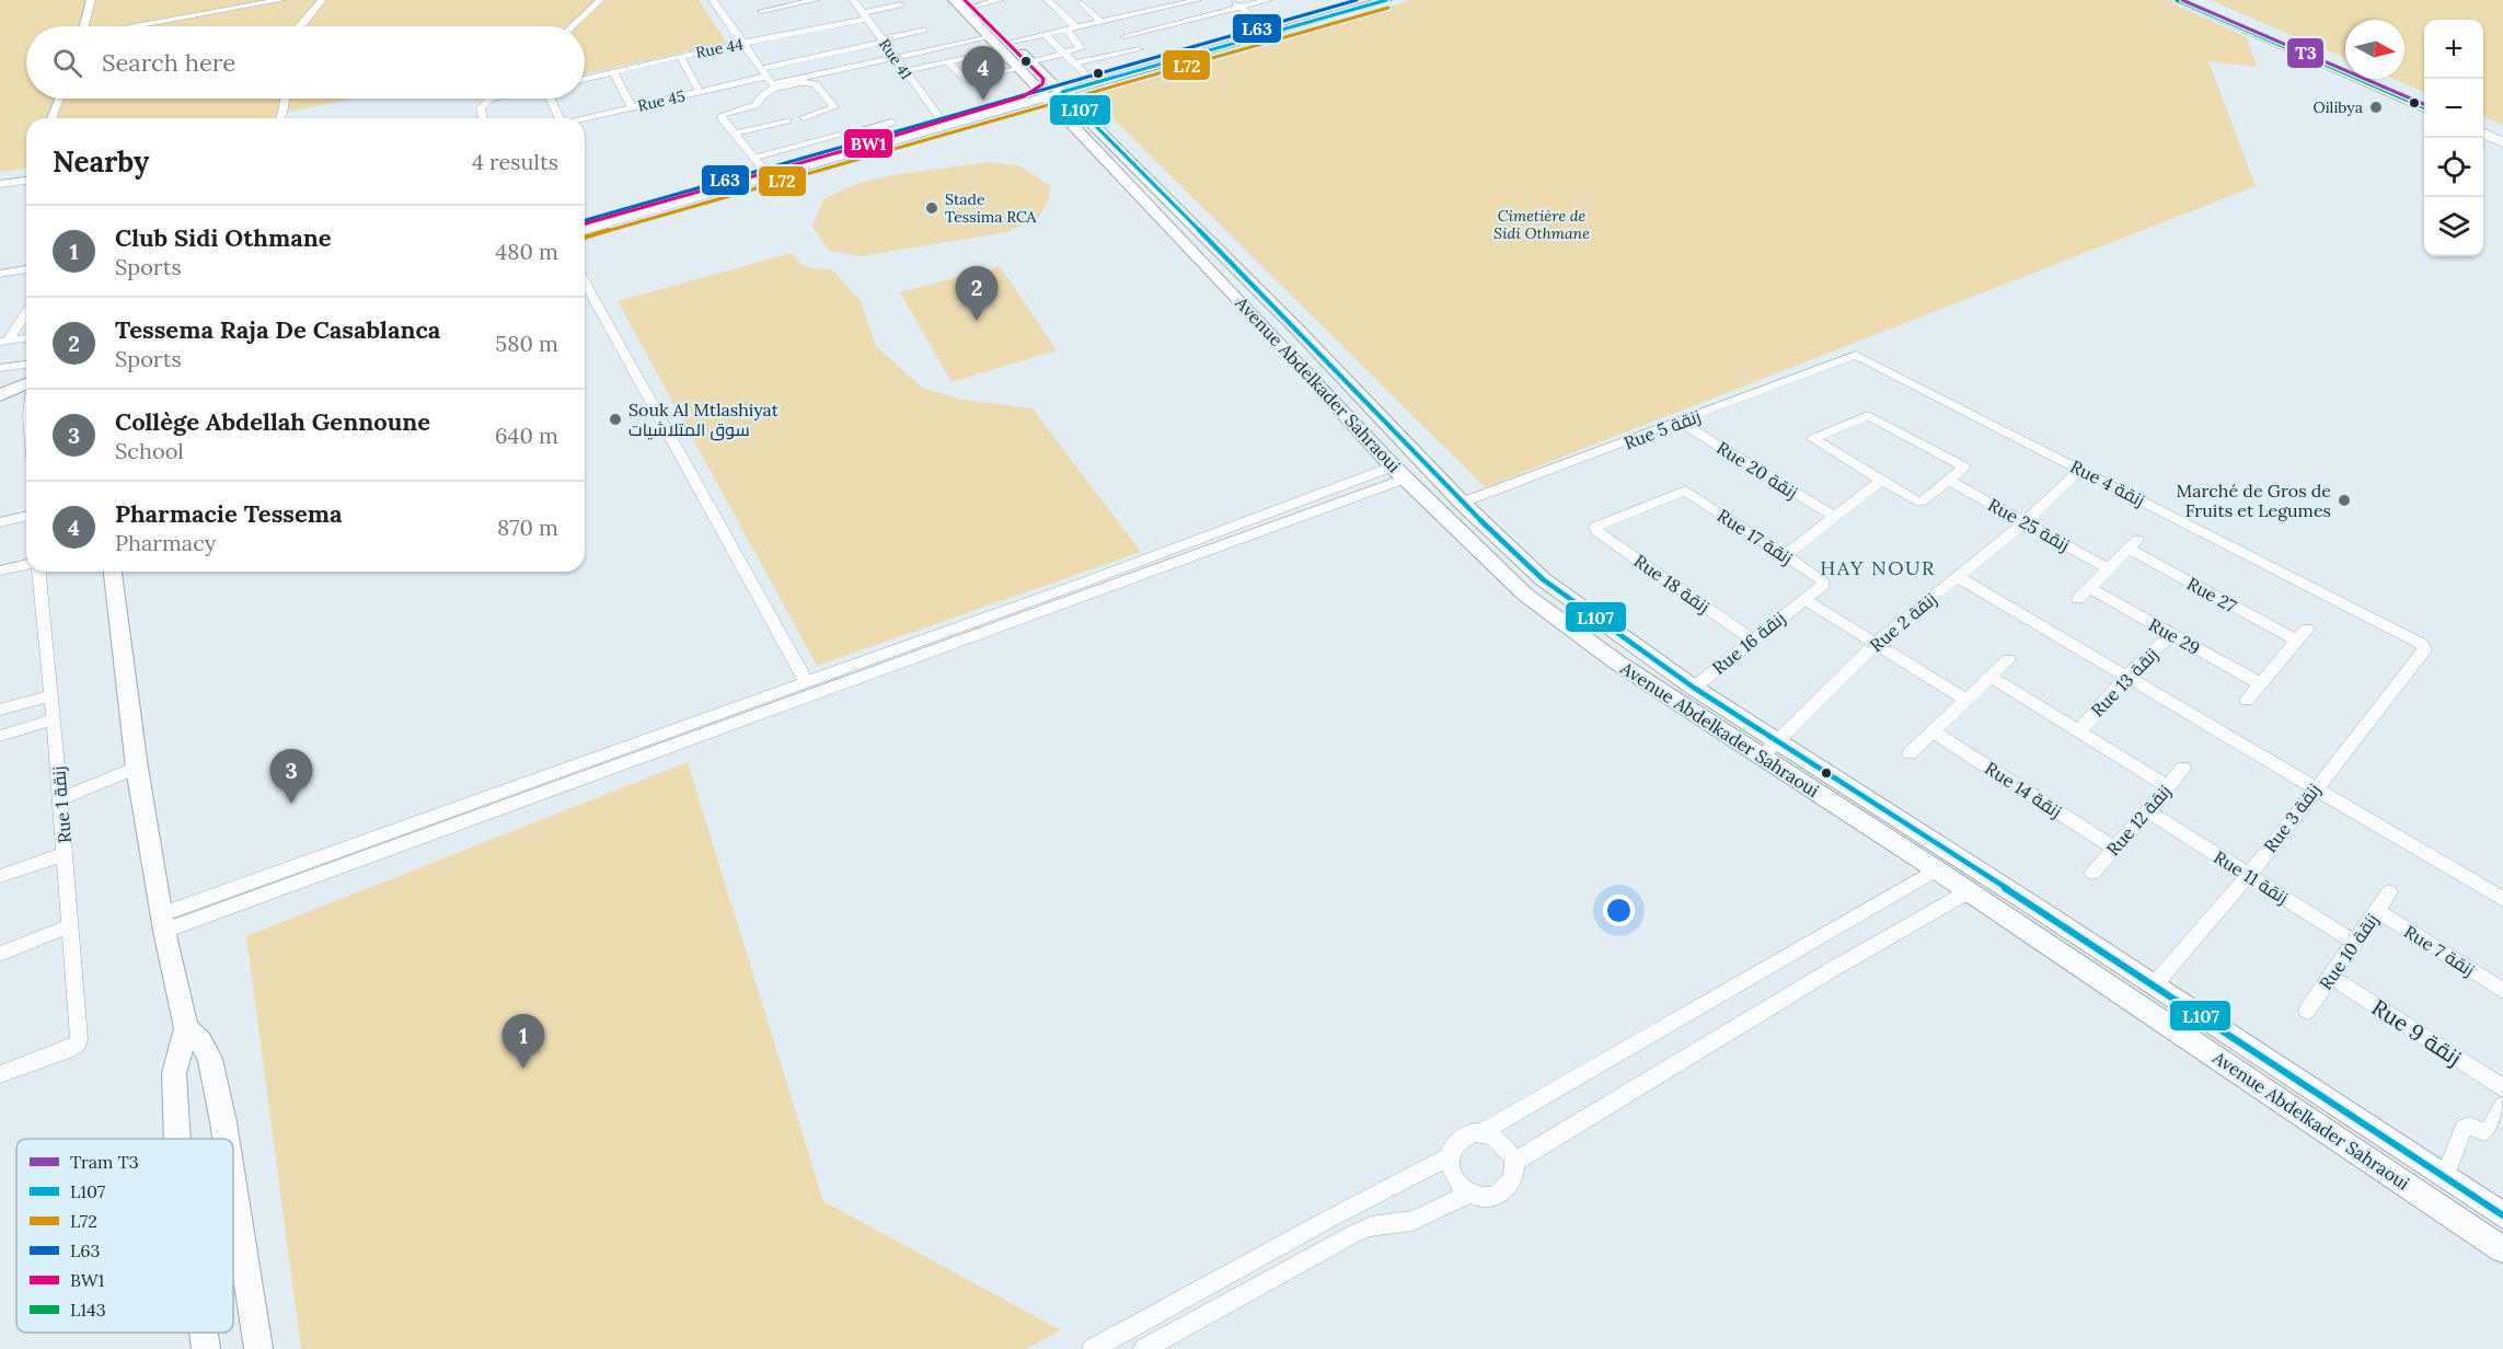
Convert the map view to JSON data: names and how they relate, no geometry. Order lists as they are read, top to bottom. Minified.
{"streets":{"main road":["Avenue Abdelkader Sahraoui"],"street":["Rue 44","Rue 41","Rue 45","Rue 5 زنقة","Rue 20 زنقة","Rue 4 زنقة","Rue 25 زنقة","Rue 17 زنقة","Rue 18 زنقة","Rue 27","Rue 2 زنقة","Rue 29","Rue 16 زنقة","Rue 13 زنقة","Rue 14 زنقة","Rue 1 زنقة","Rue 3 زنقة","Rue 12 زنقة","Rue 11 زنقة","Rue 7 زنقة","Rue 10 زنقة","Rue 9 زنقة"]},"crossings":[["Rue 44","Rue 41"],["Rue 41","Rue 45"],["Avenue Abdelkader Sahraoui","Rue 5 زنقة"],["Avenue Abdelkader Sahraoui","Rue 2 زنقة"],["Avenue Abdelkader Sahraoui","Rue 16 زنقة"],["Avenue Abdelkader Sahraoui","Rue 3 زنقة"],["Rue 5 زنقة","Rue 20 زنقة"],["Rue 5 زنقة","Rue 4 زنقة"],["Rue 4 زنقة","Rue 2 زنقة"],["Rue 4 زنقة","Rue 3 زنقة"],["Rue 25 زنقة","Rue 27"],["Rue 25 زنقة","Rue 2 زنقة"],["Rue 25 زنقة","Rue 29"],["Rue 17 زنقة","Rue 18 زنقة"],["Rue 17 زنقة","Rue 16 زنقة"],["Rue 18 زنقة","Rue 16 زنقة"],["Rue 27","Rue 29"],["Rue 2 زنقة","Rue 16 زنقة"],["Rue 29","Rue 13 زنقة"],["Rue 13 زنقة","Rue 12 زنقة"],["Rue 14 زنقة","Rue 12 زنقة"],["Rue 3 زنقة","Rue 11 زنقة"],["Rue 12 زنقة","Rue 11 زنقة"],["Rue 11 زنقة","Rue 10 زنقة"],["Rue 7 زنقة","Rue 10 زنقة"],["Rue 10 زنقة","Rue 9 زنقة"]],"districts":["HAY NOUR"],"parks":["Cimetière de Sidi Othmane"],"places":["Oilibya","Stade Tessima RCA","Souk Al Mtlashiyat سوق المتلاشيات","Marché de Gros de Fruits et Legumes"],"lines":["tram line T3","transit line L107","transit line L63","transit line BW1","transit line L143","transit line L72"],"legend":["Tram T3","L107","L72","L63","BW1","L143"],"north":"right","page":{"map_buttons":["+","−"],"search":"Search here","pins":["4","2","3","1"],"heading":["Nearby","4 results"],"list":[{"mark":"1","name":"Club Sidi Othmane","note":"Sports","value":"480 m"},{"mark":"2","name":"Tessema Raja De Casablanca","note":"Sports","value":"580 m"},{"mark":"3","name":"Collège Abdellah Gennoune","note":"School","value":"640 m"},{"mark":"4","name":"Pharmacie Tessema","note":"Pharmacy","value":"870 m"}]}}
